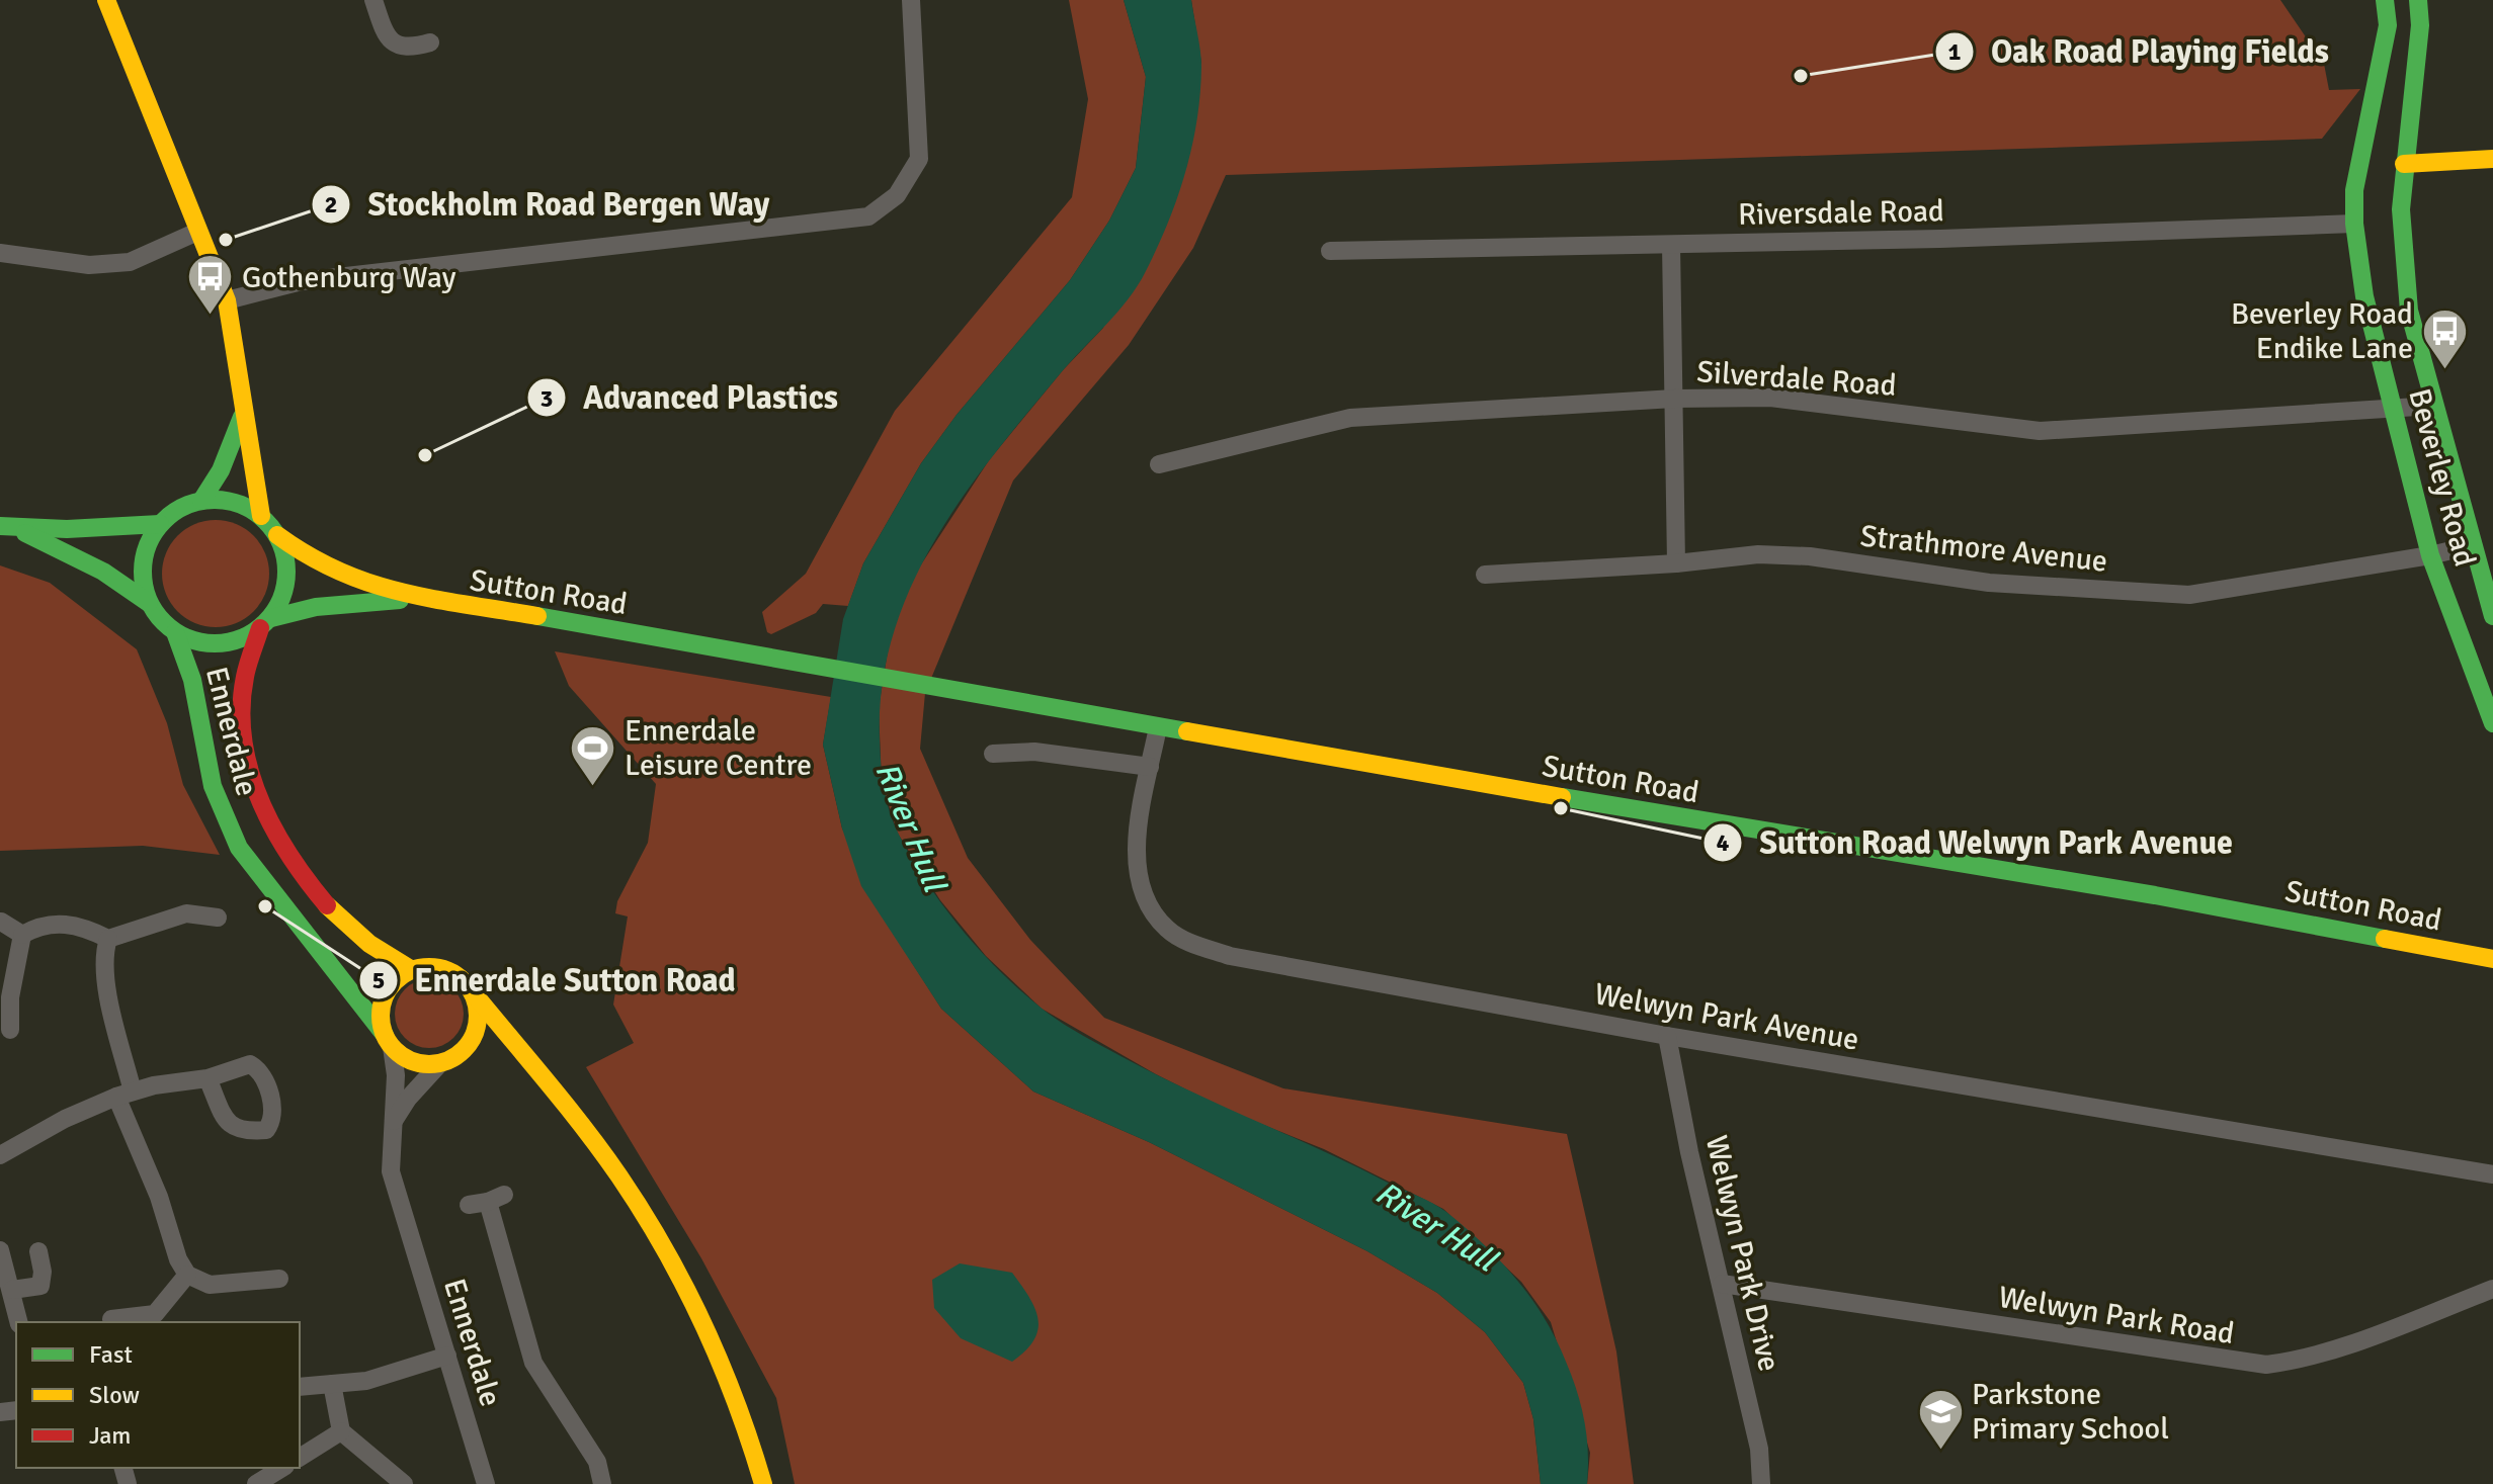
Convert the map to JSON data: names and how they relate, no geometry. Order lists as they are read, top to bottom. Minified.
{"streets":{"main road":["Beverley Road","Sutton Road","Ennerdale"],"street":["Riversdale Road","Silverdale Road","Strathmore Avenue","Welwyn Park Avenue","Welwyn Park Drive","Welwyn Park Road"]},"crossings":[["Riversdale Road","Beverley Road"],["Silverdale Road","Beverley Road"],["Beverley Road","Strathmore Avenue"],["Sutton Road","Ennerdale"],["Sutton Road","Welwyn Park Avenue"],["Welwyn Park Avenue","Welwyn Park Drive"],["Welwyn Park Drive","Welwyn Park Road"]],"water":["River Hull"],"places":{"other":["Oak Road Playing Fields","Stockholm Road Bergen Way","Advanced Plastics","Sutton Road Welwyn Park Avenue","Ennerdale Sutton Road"],"bus stop":["Gothenburg Way","Beverley Road Endike Lane"],"sports":["Ennerdale Leisure Centre"],"school or university":["Parkstone Primary School"]},"legend":["Fast","Slow","Jam"]}
